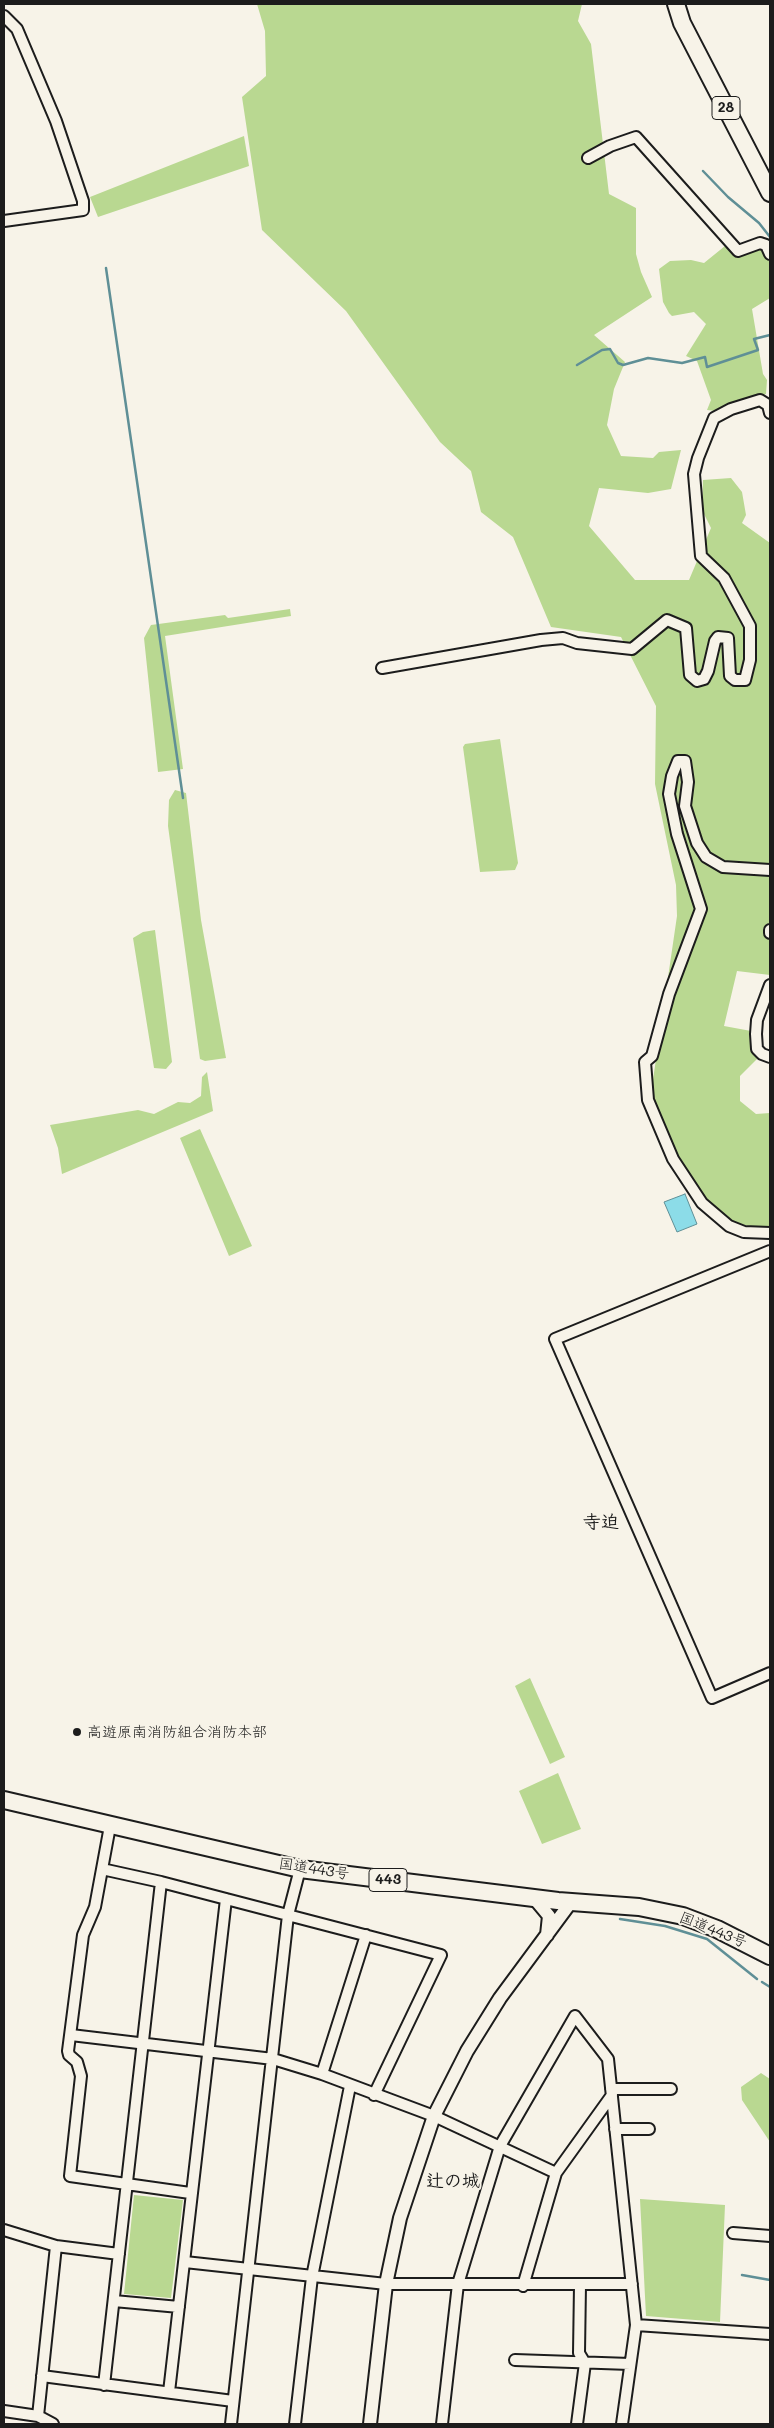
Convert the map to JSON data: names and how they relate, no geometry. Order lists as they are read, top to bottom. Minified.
{"streets":{"main road":["28","国道443号","443"]},"districts":["寺迫","辻の城"],"places":["高遊原南消防組合消防本部"]}
